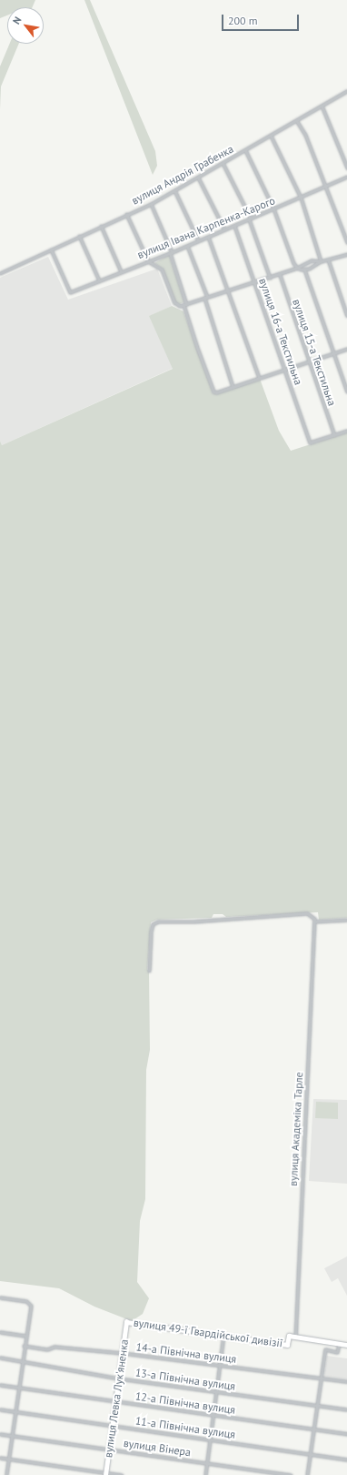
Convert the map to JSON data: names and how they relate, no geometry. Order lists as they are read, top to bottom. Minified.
{"streets":{"street":["вулиця Андрія Грабенка","вулиця Івана Карпенка-Карого","вулиця 16-а Текстильна","вулиця 15-а Текстильна","вулиця Академіка Тарле","вулиця 49-ї Гвардійської дивізії","14-а Північна вулиця","13-а Північна вулиця","вулиця Левка Лук'яненка","12-а Північна вулиця","11-а Північна вулиця","вулиця Вінера"]},"crossings":[["вулиця Андрія Грабенка","вулиця Івана Карпенка-Карого"],["вулиця Івана Карпенка-Карого","вулиця 16-а Текстильна"],["вулиця 16-а Текстильна","вулиця 15-а Текстильна"],["вулиця Академіка Тарле","вулиця 49-ї Гвардійської дивізії"],["вулиця 49-ї Гвардійської дивізії","вулиця Левка Лук'яненка"],["14-а Північна вулиця","вулиця Левка Лук'яненка"],["13-а Північна вулиця","вулиця Левка Лук'яненка"],["вулиця Левка Лук'яненка","12-а Північна вулиця"],["вулиця Левка Лук'яненка","11-а Північна вулиця"],["вулиця Левка Лук'яненка","вулиця Вінера"]],"scale_bar":"200 m","north":"top left"}
